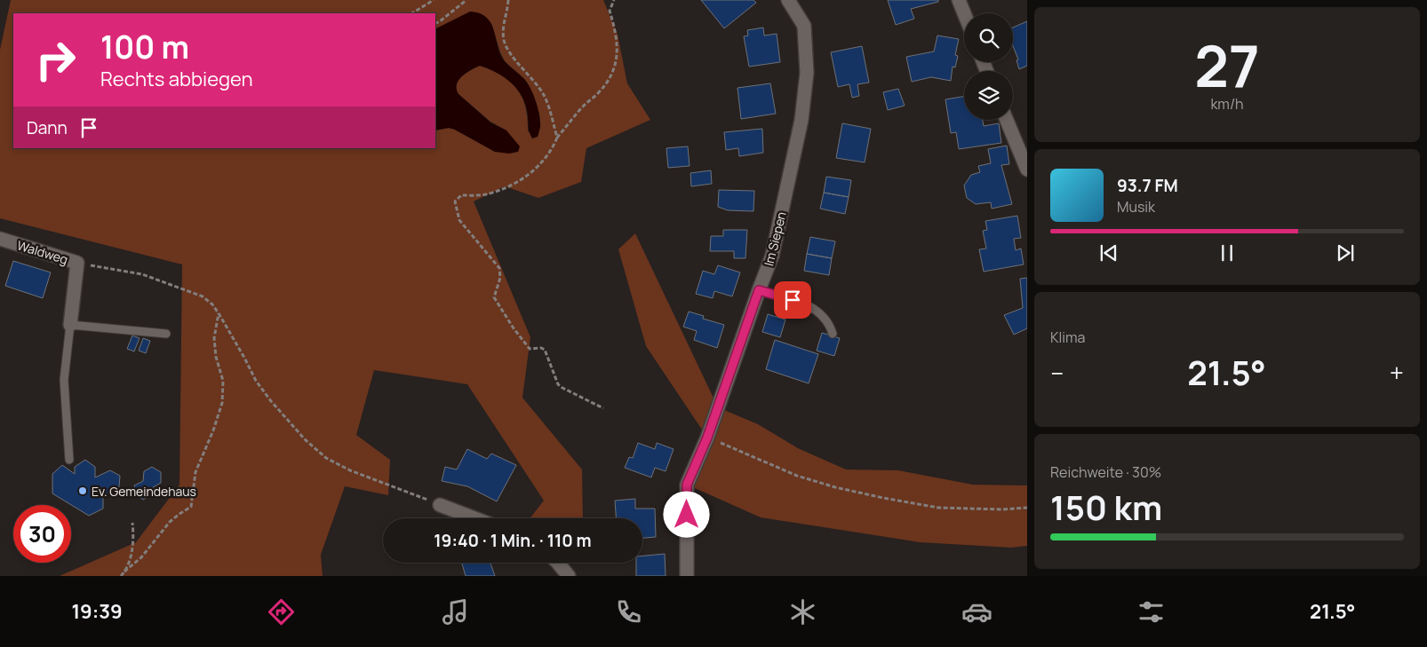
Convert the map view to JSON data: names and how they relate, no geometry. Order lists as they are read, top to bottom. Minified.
{"streets":{"street":["Im Siepen","Waldweg"]},"places":["Ev. Gemeindehaus"],"page":{"tile":[["27","km/h"],"Klima",["Reichweite · 30%","150 km"]],"turn":["100 m","Rechts abbiegen"],"then":"Dann","song":["93.7 FM","Musik"],"heat":["−","21.5°","+"],"limit":"30","trip":"19:40 · 1 Min. · 110 m","tabs":["19:39","21.5°"]}}
